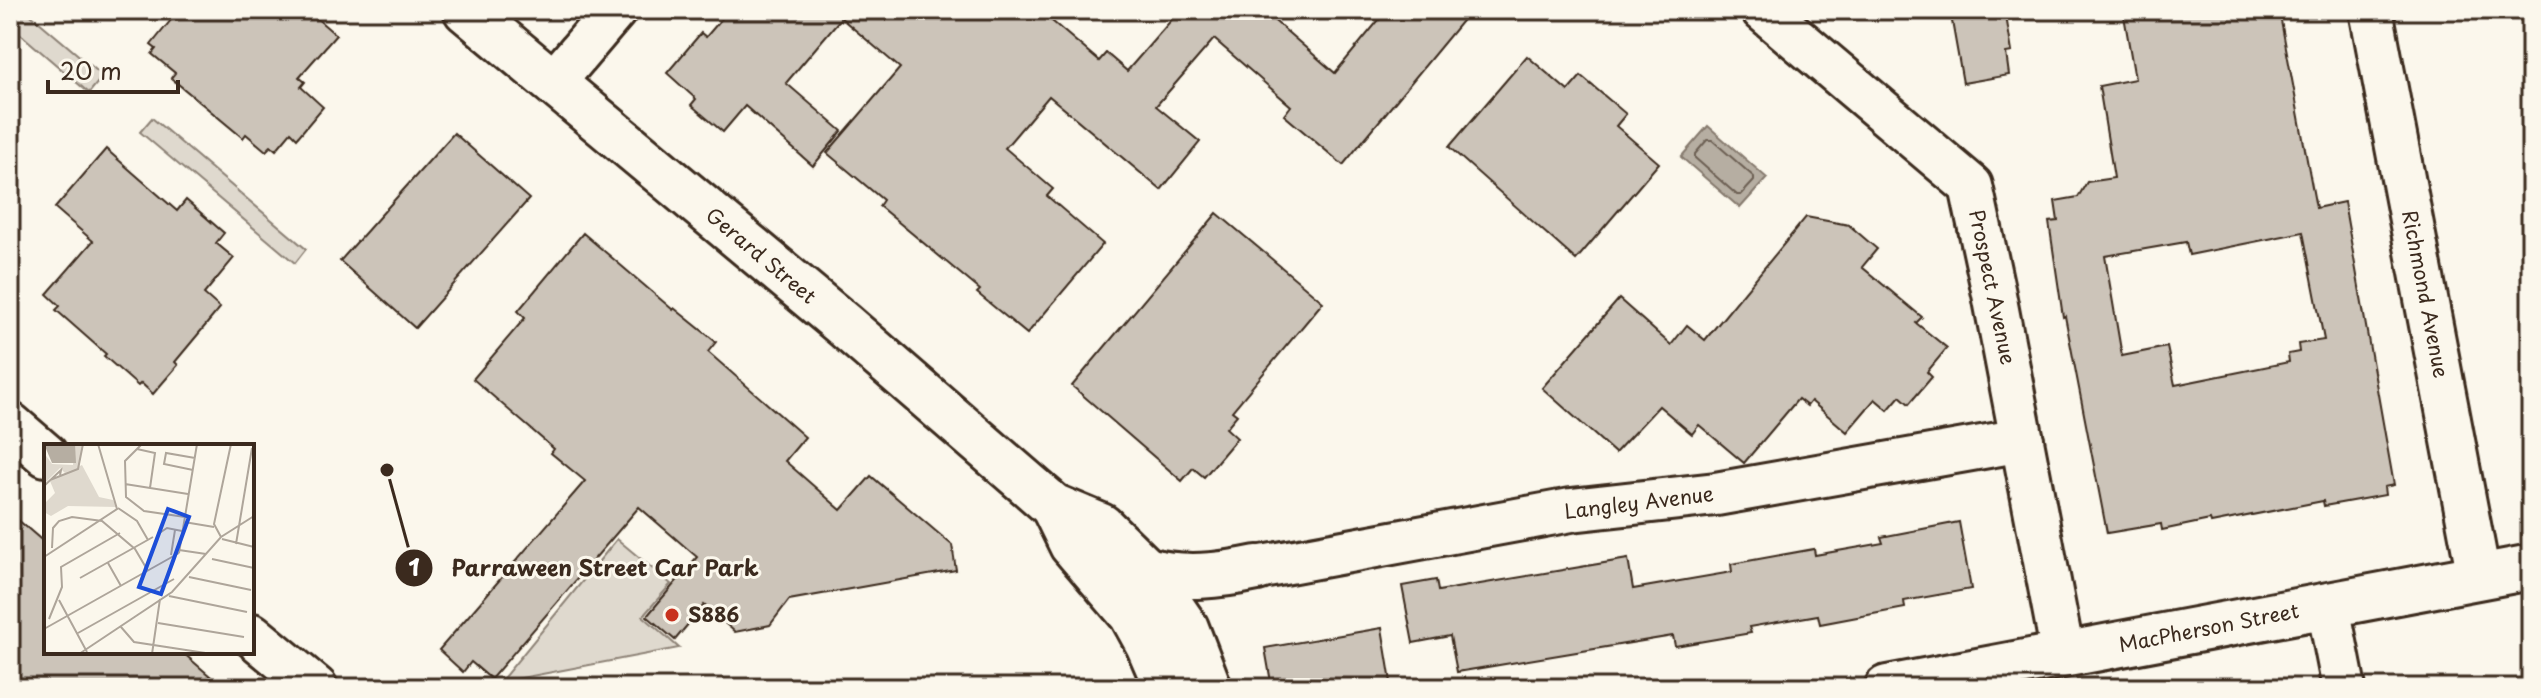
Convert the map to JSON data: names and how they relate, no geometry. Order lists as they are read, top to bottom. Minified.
{"streets":{"main road":["Gerard Street","MacPherson Street"],"street":["Prospect Avenue","Richmond Avenue","Langley Avenue"]},"crossings":[["Prospect Avenue","Langley Avenue"],["Prospect Avenue","MacPherson Street"],["Richmond Avenue","MacPherson Street"]],"places":["Parraween Street Car Park","S886"],"scale_bar":"20 m"}
